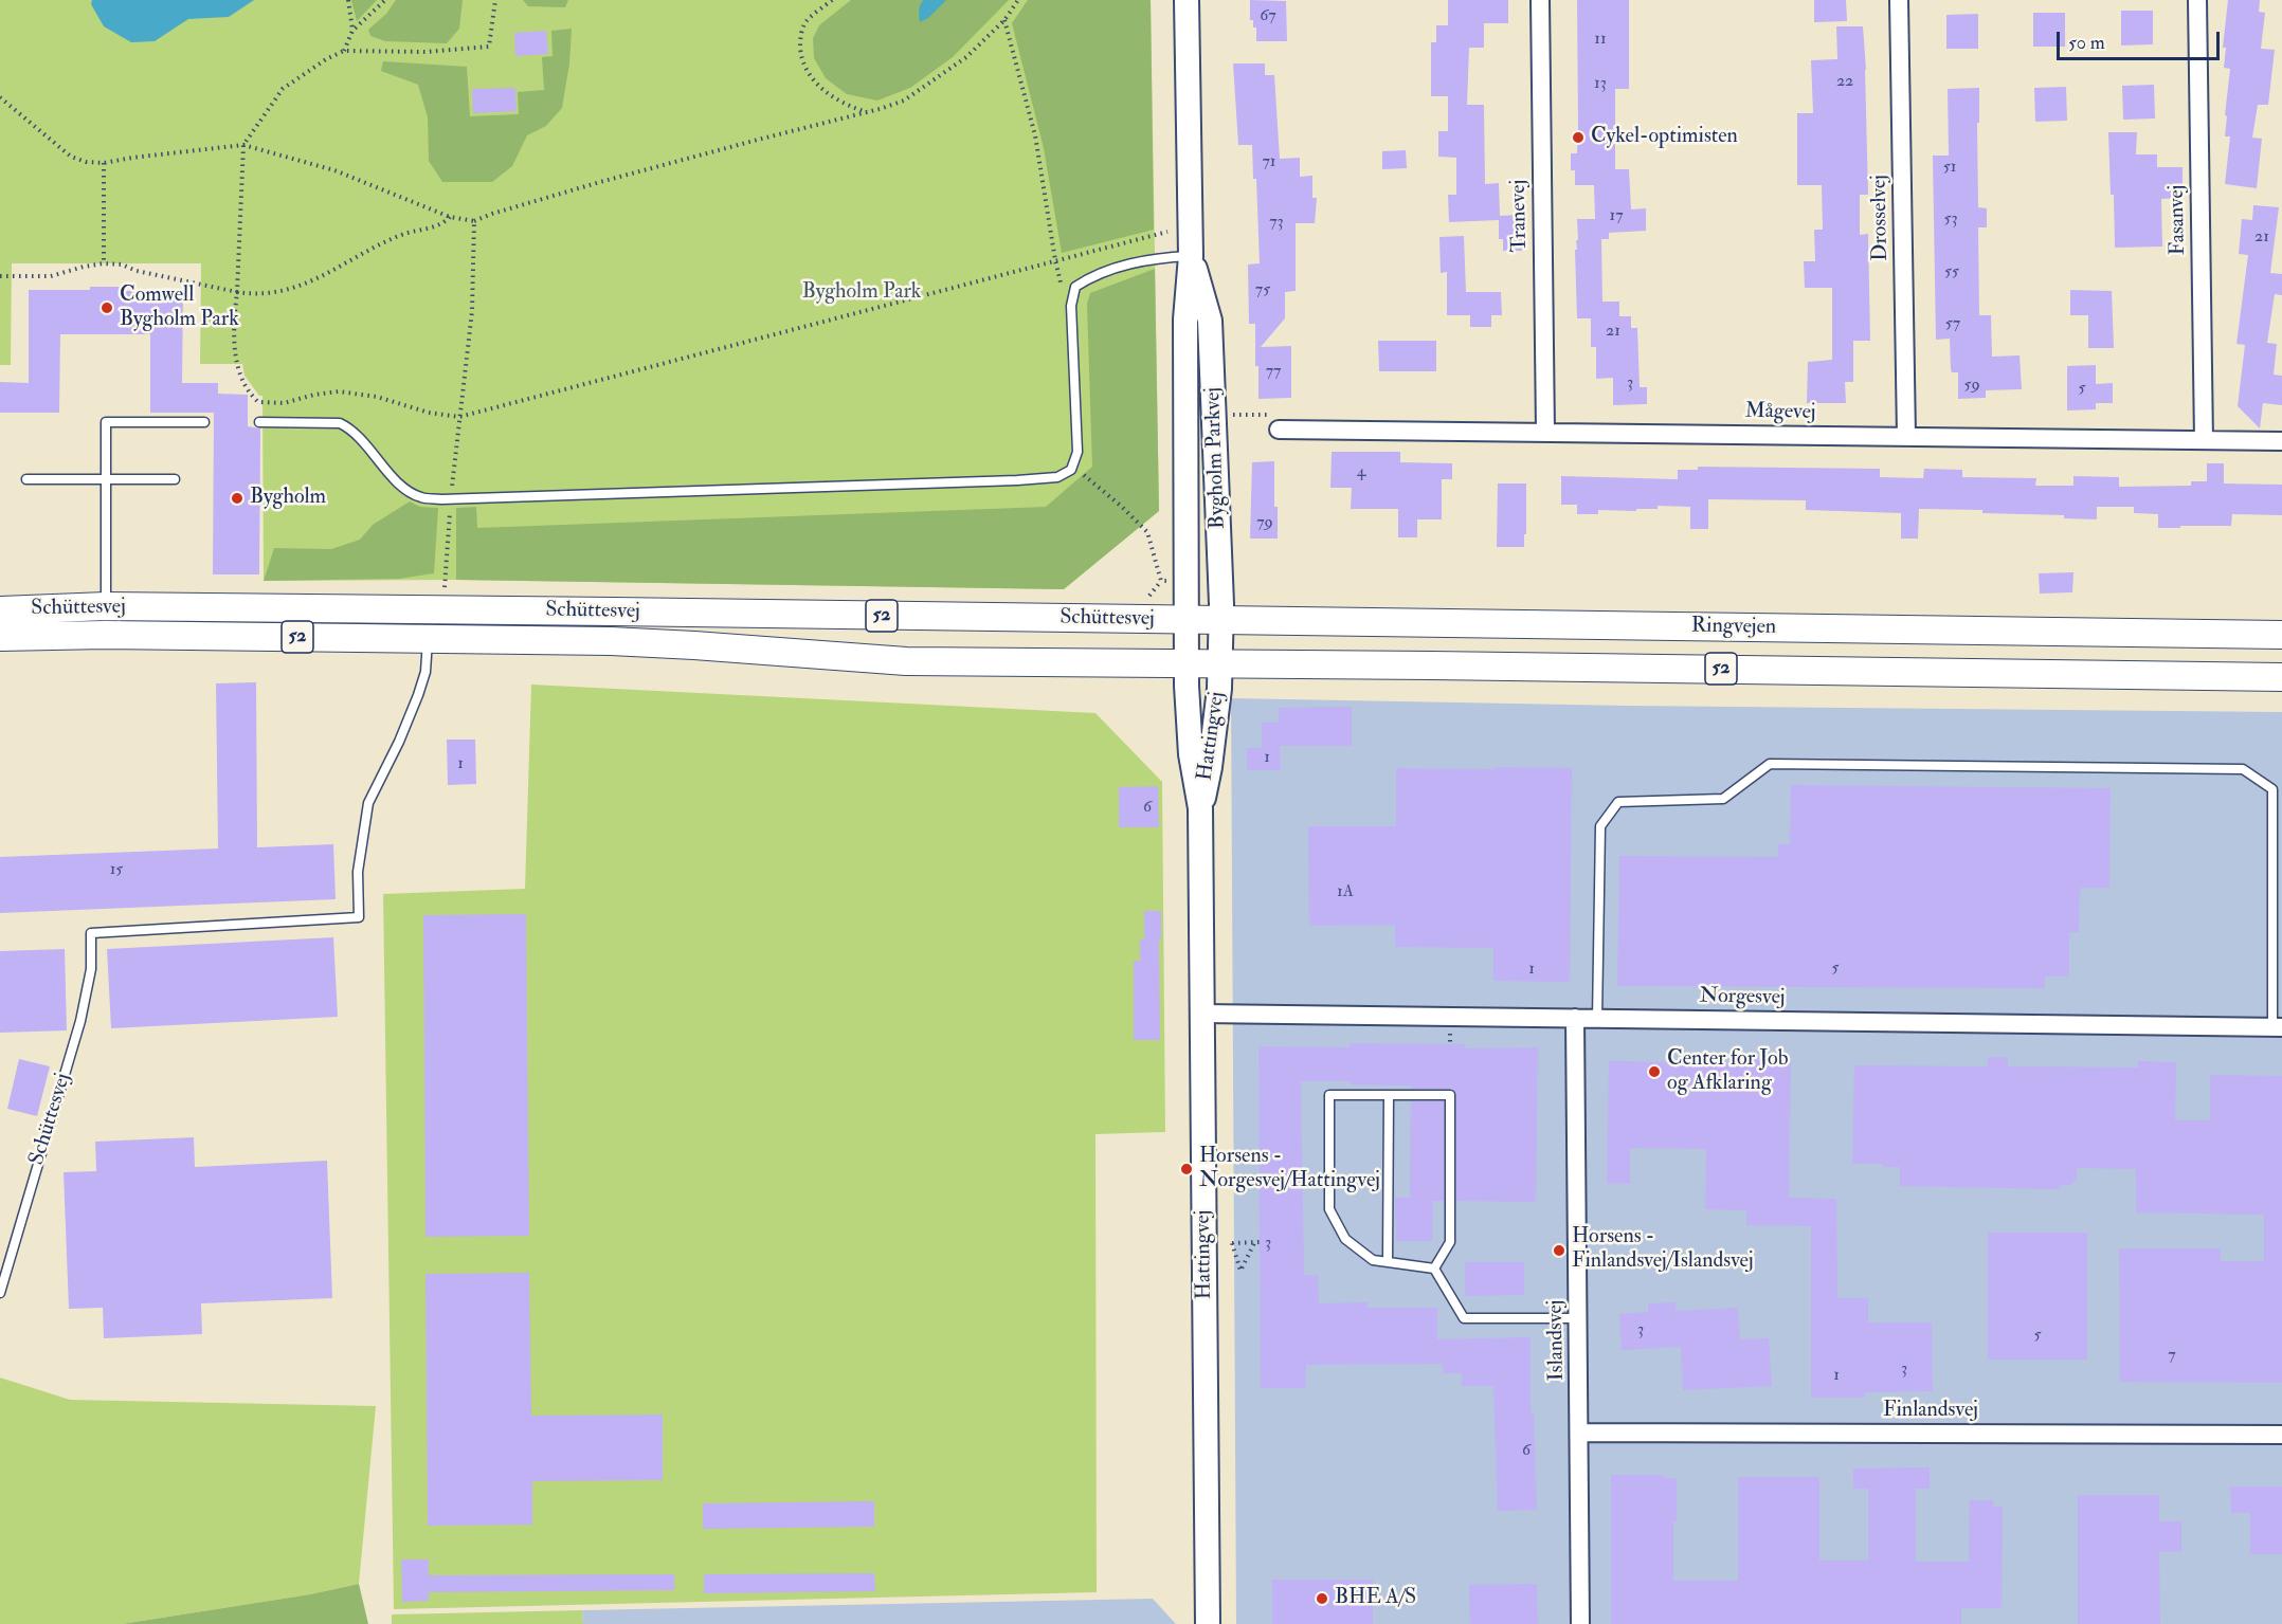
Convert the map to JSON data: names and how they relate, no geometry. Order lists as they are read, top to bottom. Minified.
{"streets":{"main road":["Schüttesvej","52","Ringvejen"],"street":["Tranevej","Drosselvej","Fasanvej","Mågevej","Bygholm Parkvej","Hattingvej","Norgesvej","Islandsvej","Finlandsvej"]},"crossings":[["Tranevej","Mågevej"],["Drosselvej","Mågevej"],["Fasanvej","Mågevej"],["Bygholm Parkvej","Schüttesvej"],["Bygholm Parkvej","Ringvejen"],["Bygholm Parkvej","Hattingvej"],["Schüttesvej","Ringvejen"],["Schüttesvej","Hattingvej"],["Ringvejen","Hattingvej"],["Hattingvej","Norgesvej"],["Norgesvej","Islandsvej"],["Islandsvej","Finlandsvej"]],"parks":["Bygholm Park"],"places":["Cykel-optimisten","Comwell Bygholm Park","Bygholm","Center for Job og Afklaring","Horsens - Norgesvej/Hattingvej","Horsens - Finlandsvej/Islandsvej","BHE A/S"],"house_numbers":["67","11","22","13","71","51","17","53","73","21","55","75","57","21","77","3","59","5","4","79","1","1","6","15","1A","5","1","3","3","5","7","3","1","6"],"scale_bar":"50 m"}
